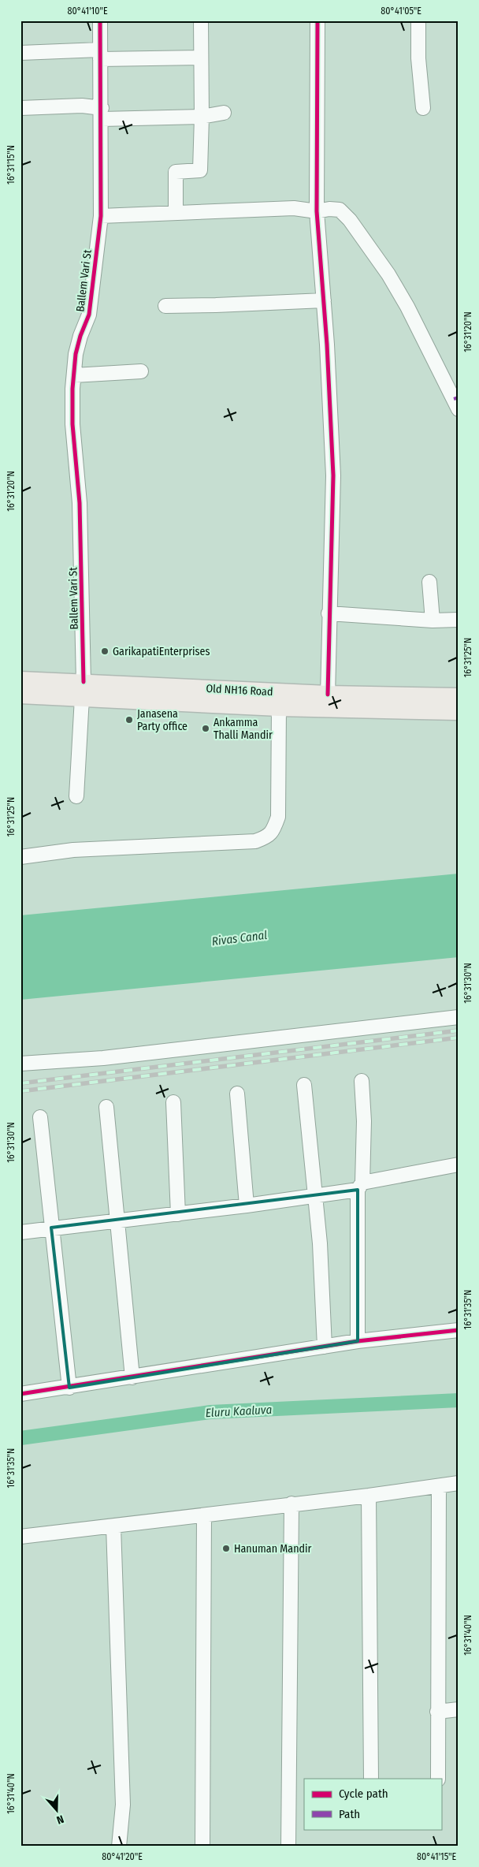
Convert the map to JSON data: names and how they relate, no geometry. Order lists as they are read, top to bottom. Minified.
{"streets":{"main road":["Old NH16 Road"],"street":["Ballem Vari St"]},"crossings":[["Ballem Vari St","Old NH16 Road"]],"water":["Rivas Canal","Eluru Kaaluva"],"places":["GarikapatiEnterprises","Janasena Party office","Ankamma Thalli Mandir","Hanuman Mandir"],"legend":["Cycle path","Path"],"north":"bottom","coordinates":["80°41'10\"E","80°41'05\"E","16°31'15\"N","16°31'20\"N","16°31'25\"N","16°31'30\"N","16°31'35\"N","16°31'40\"N","80°41'20\"E","80°41'15\"E"]}
